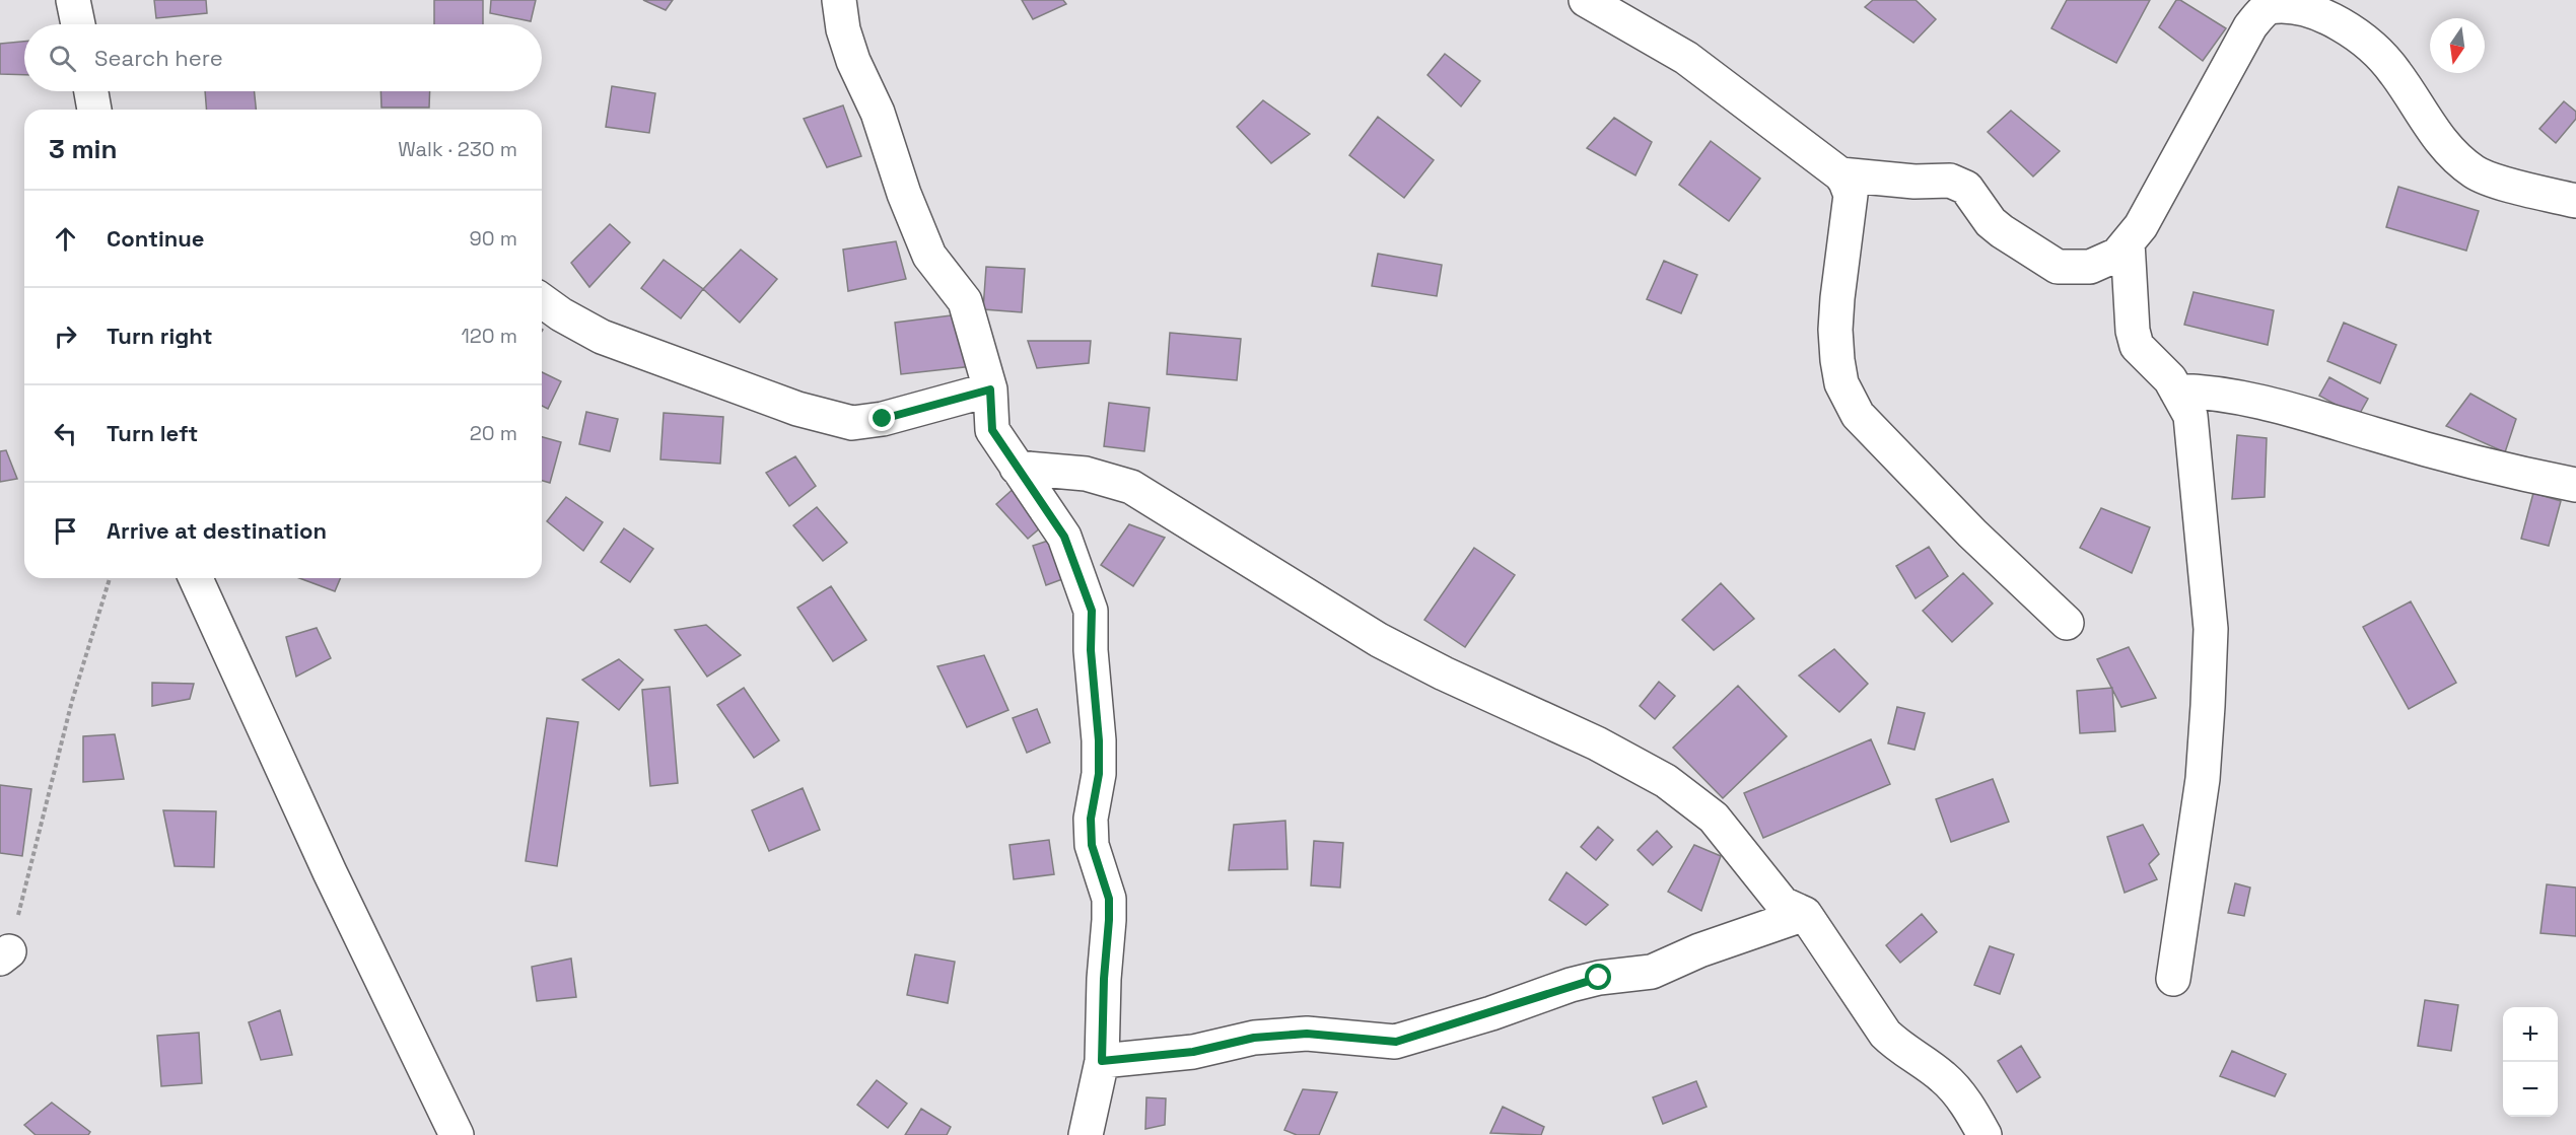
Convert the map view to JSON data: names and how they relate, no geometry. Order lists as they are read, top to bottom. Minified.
{"north":"bottom","page":{"search":"Search here","heading":["3 min","Walk · 230 m"],"list":[["Continue","90 m"],["Turn right","120 m"],["Turn left","20 m"],"Arrive at destination"],"map_buttons":["+","−"]}}
